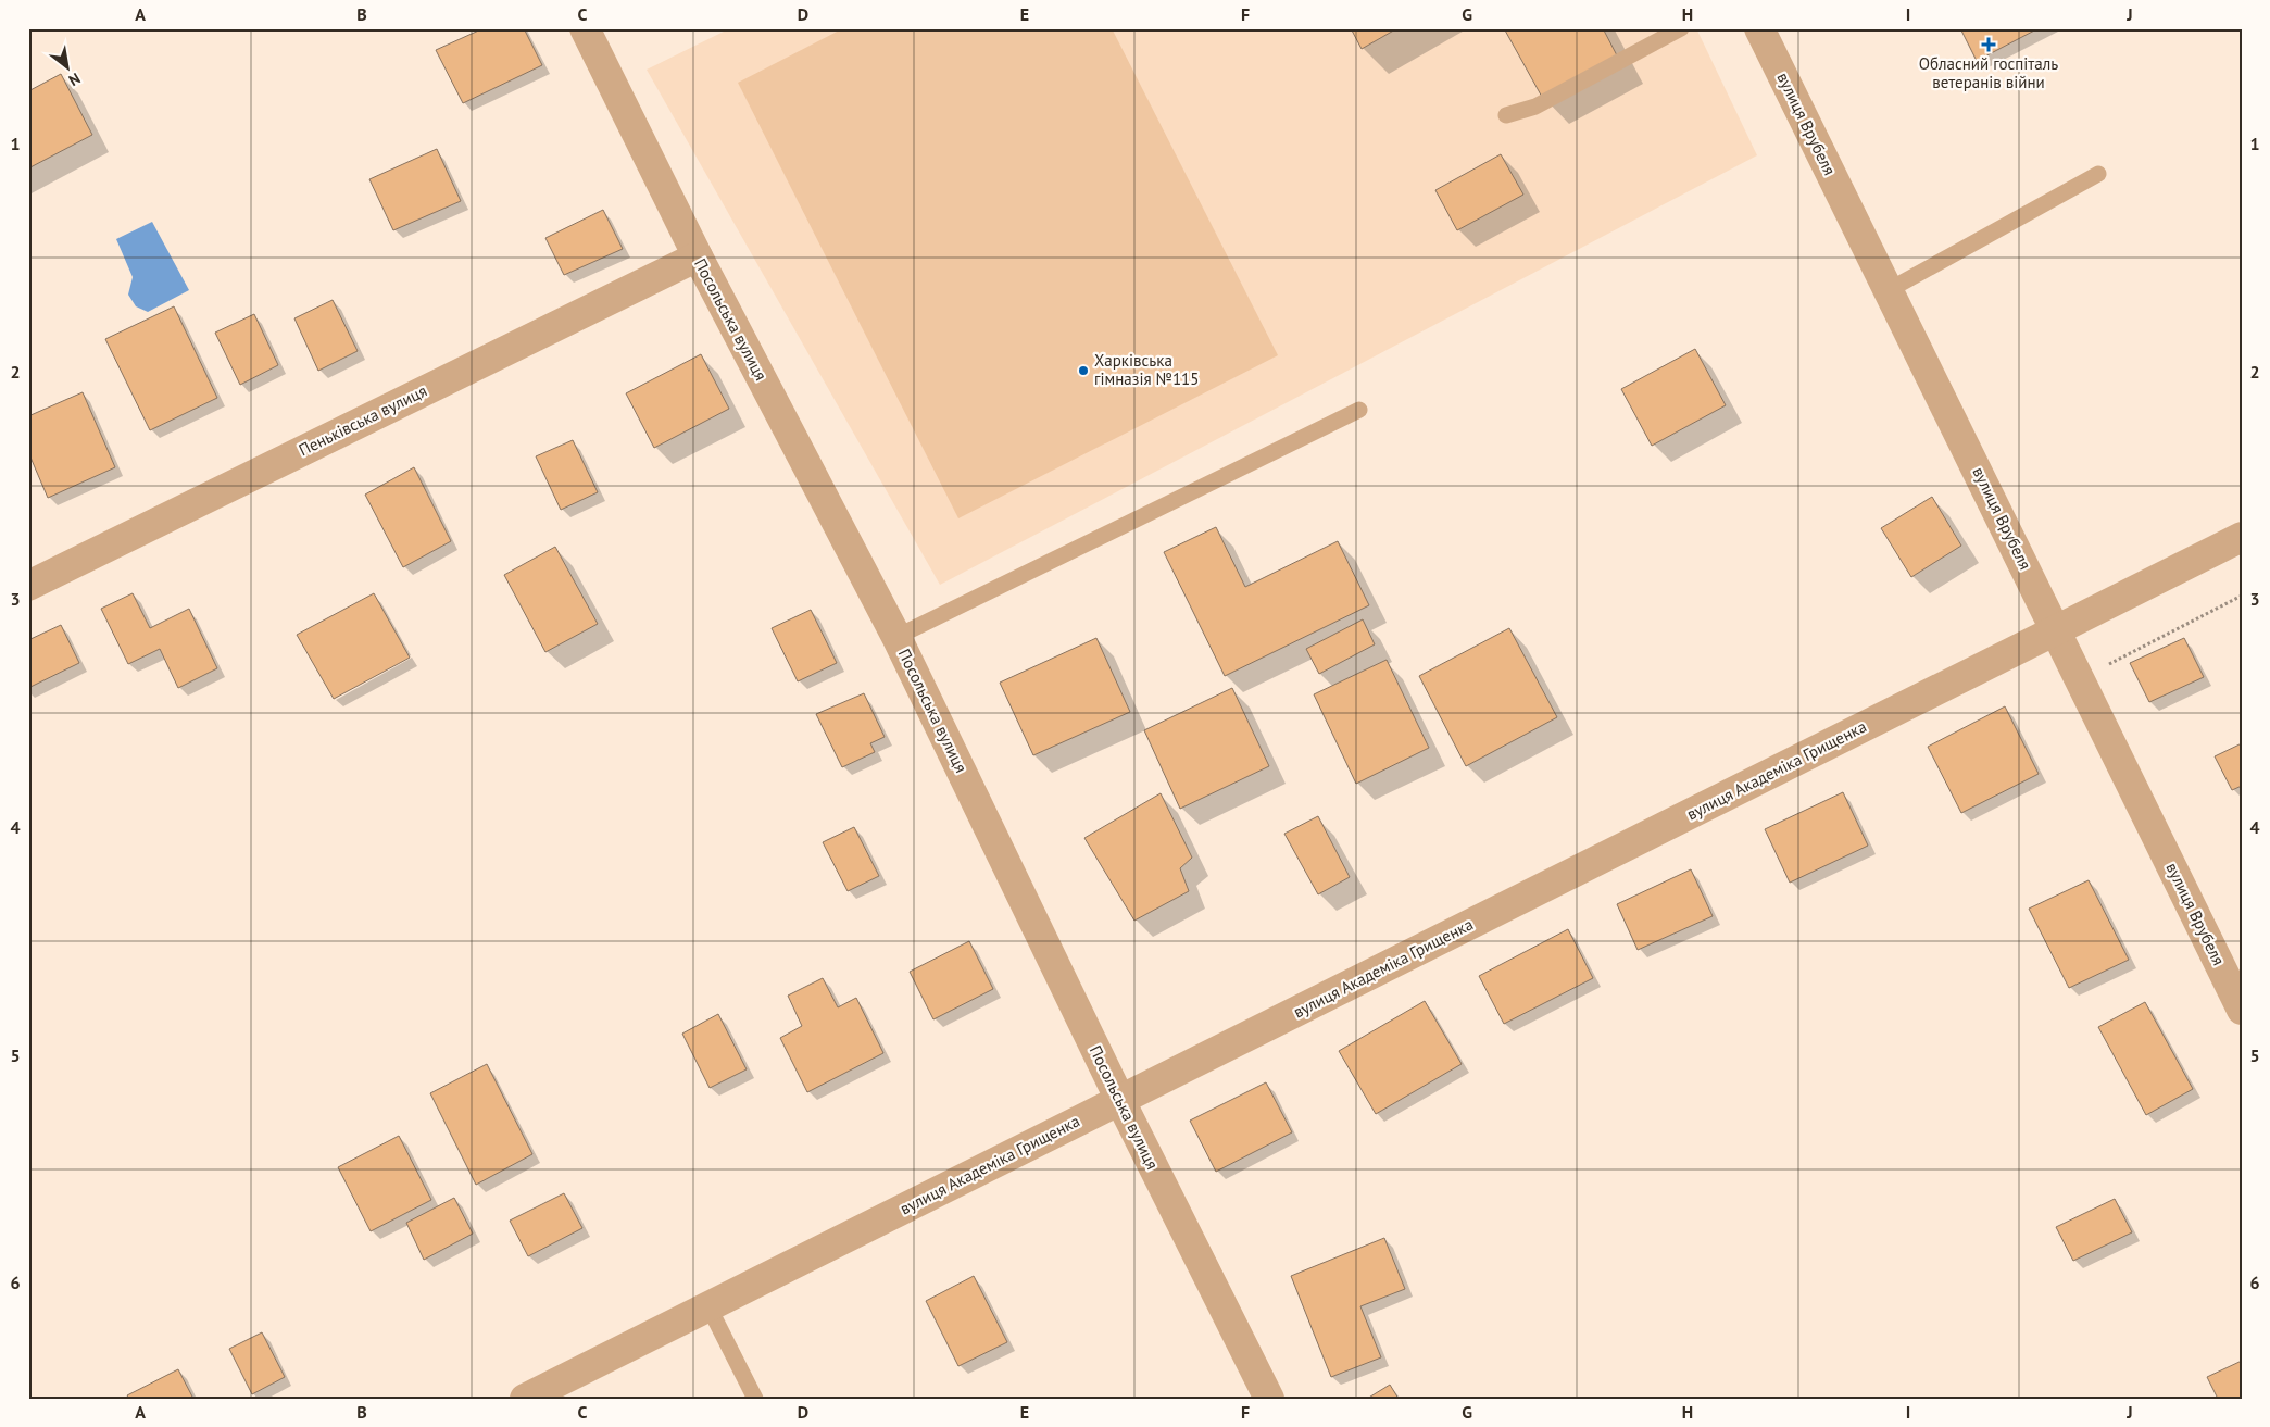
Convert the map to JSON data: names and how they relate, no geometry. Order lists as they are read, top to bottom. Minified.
{"streets":{"street":["вулиця Врубеля","Посольська вулиця","Пеньківська вулиця","вулиця Академіка Грищенка"]},"crossings":[["вулиця Врубеля","вулиця Академіка Грищенка"],["Посольська вулиця","Пеньківська вулиця"],["Посольська вулиця","вулиця Академіка Грищенка"]],"places":{"health":["Обласний госпіталь ветеранів війни"],"other":["Харківська гімназія №115"]},"north":"bottom right","grid":{"columns":["A","B","C","D","E","F","G","H","I","J"],"rows":["1","2","3","4","5","6"]}}
